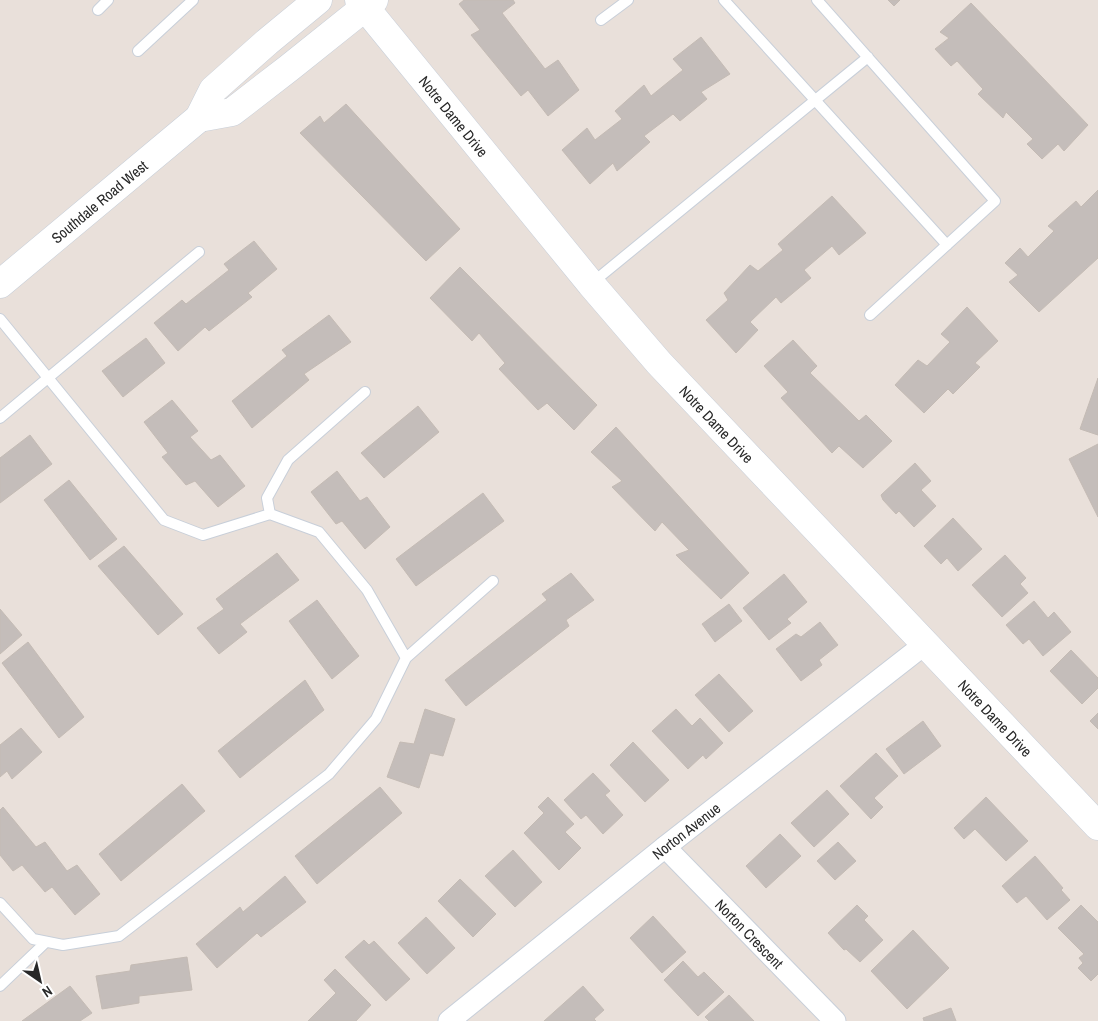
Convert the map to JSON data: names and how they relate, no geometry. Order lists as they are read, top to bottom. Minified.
{"streets":{"street":["Notre Dame Drive","Southdale Road West","Norton Avenue","Norton Crescent"]},"crossings":[["Notre Dame Drive","Southdale Road West"],["Notre Dame Drive","Norton Avenue"],["Norton Avenue","Norton Crescent"]],"north":"bottom right"}
